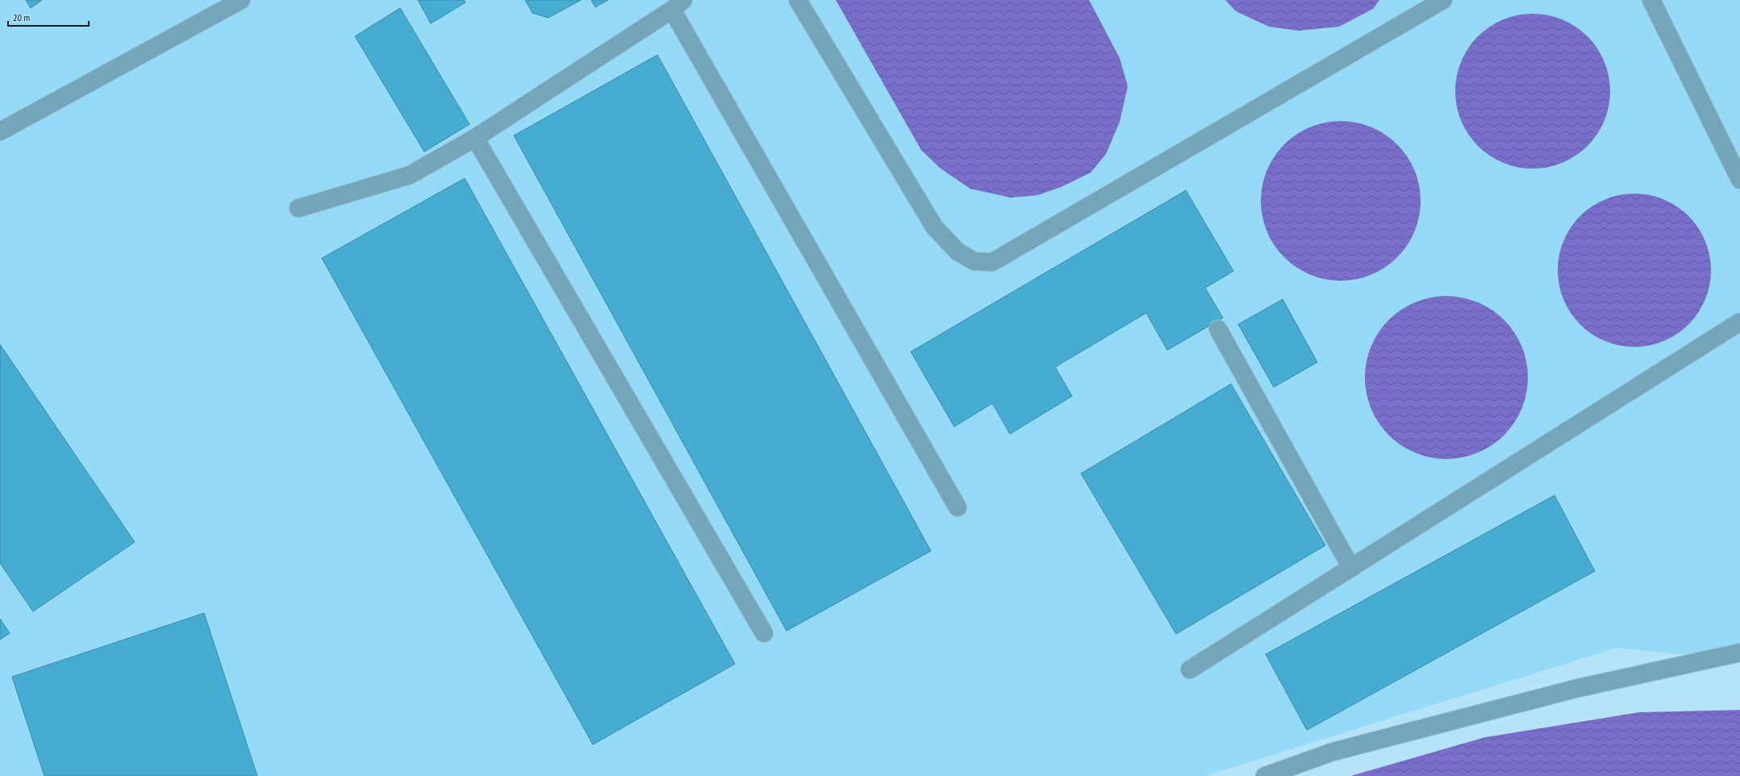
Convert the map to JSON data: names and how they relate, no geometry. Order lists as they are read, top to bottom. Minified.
{"scale_bar":"20 m"}
